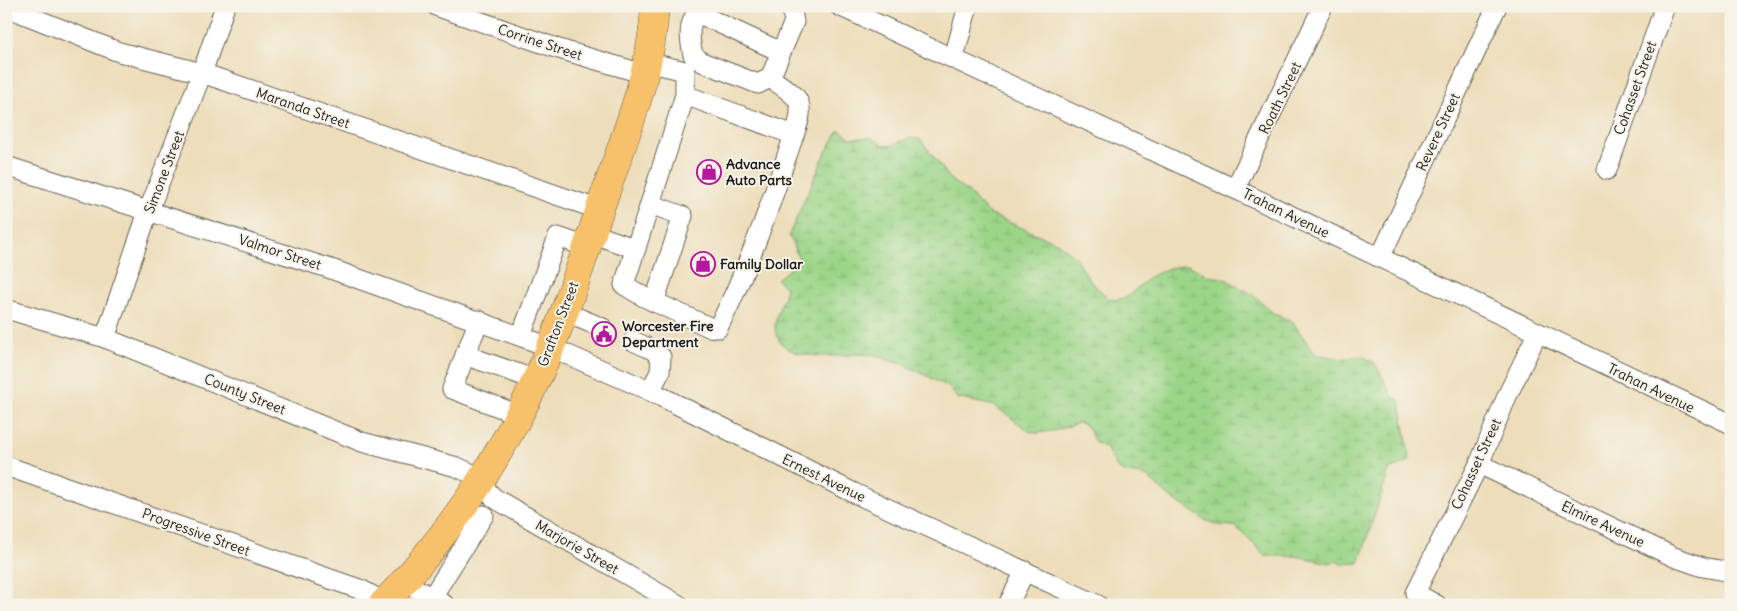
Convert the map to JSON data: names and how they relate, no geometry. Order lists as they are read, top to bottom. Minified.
{"streets":{"highway":["Grafton Street"],"street":["Corrine Street","Cohasset Street","Roath Street","Maranda Street","Revere Street","Simone Street","Trahan Avenue","Valmor Street","County Street","Ernest Avenue","Elmire Avenue","Progressive Street","Marjorie Street"]},"crossings":[["Corrine Street","Grafton Street"],["Cohasset Street","Trahan Avenue"],["Cohasset Street","Elmire Avenue"],["Roath Street","Trahan Avenue"],["Maranda Street","Simone Street"],["Maranda Street","Grafton Street"],["Revere Street","Trahan Avenue"],["Simone Street","Valmor Street"],["Simone Street","County Street"],["Valmor Street","Grafton Street"],["Valmor Street","Ernest Avenue"],["Grafton Street","County Street"],["Grafton Street","Ernest Avenue"],["Grafton Street","Progressive Street"],["Grafton Street","Marjorie Street"],["County Street","Marjorie Street"]],"places":{"shop":["Advance Auto Parts","Family Dollar"],"public building":["Worcester Fire Department"]}}
